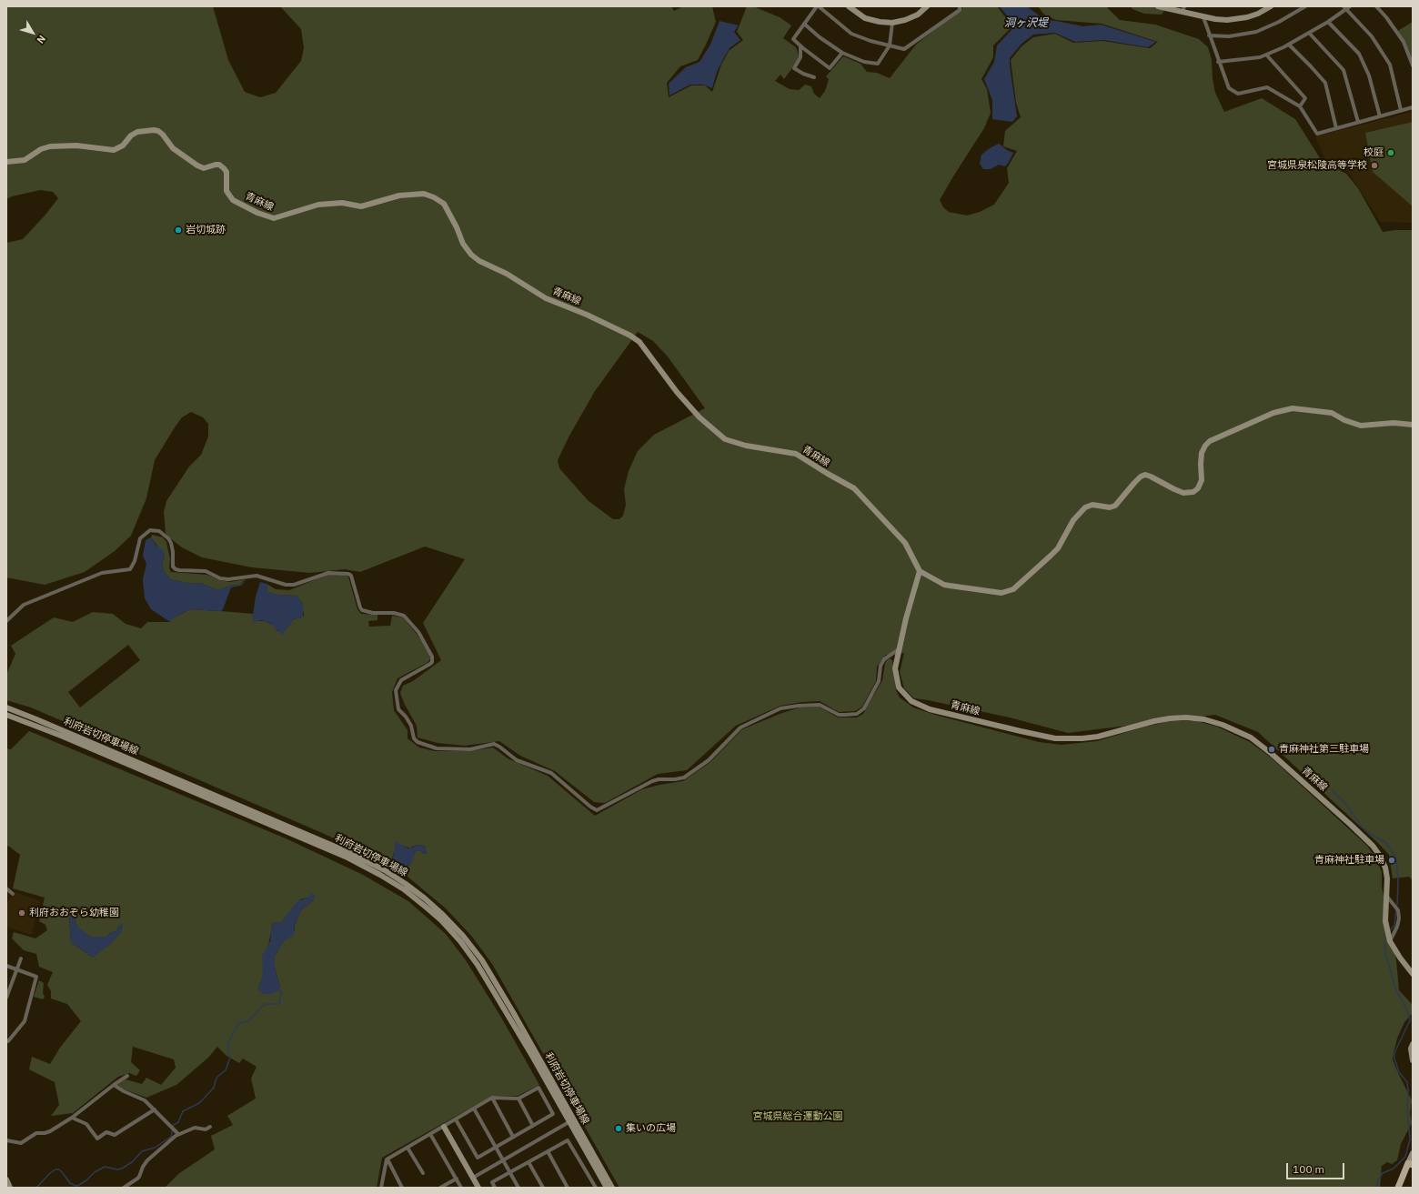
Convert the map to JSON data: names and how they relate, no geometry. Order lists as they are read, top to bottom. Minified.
{"streets":{"street":["青麻線","利府岩切停車場線"]},"water":["洞ヶ沢堤"],"parks":["宮城県総合運動公園"],"places":["校庭","宮城県泉松陵高等学校","岩切城跡","青麻神社第三駐車場","青麻神社駐車場","利府おおぞら幼稚園","集いの広場"],"scale_bar":"100 m","north":"bottom right"}
